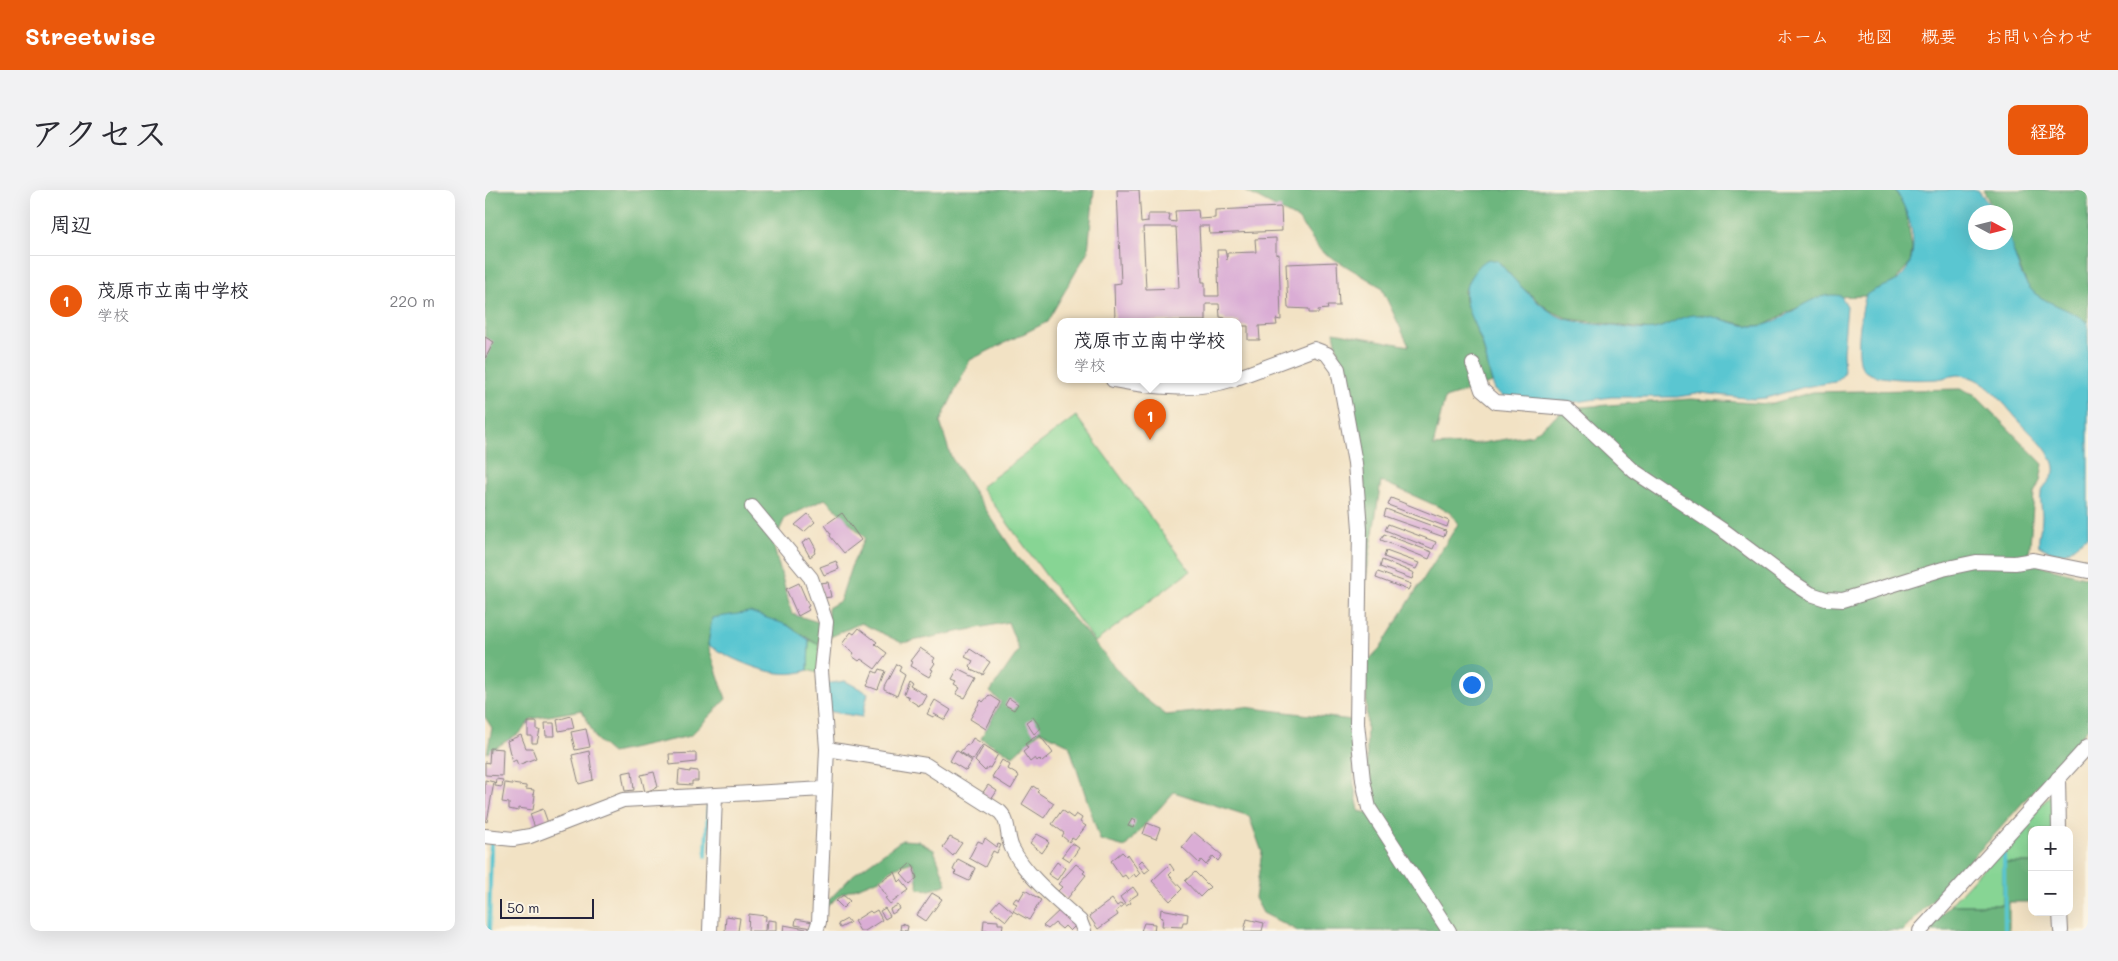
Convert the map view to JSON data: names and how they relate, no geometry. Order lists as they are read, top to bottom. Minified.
{"scale_bar":"50 m","north":"right","page":{"header":"Streetwise","nav":["ホーム","地図","概要","お問い合わせ"],"title":"アクセス","buttons":"経路","heading":"周辺","list":[{"mark":"1","name":"茂原市立南中学校","note":"学校","value":"220 m"}],"popup":["茂原市立南中学校","学校"],"pins":"1","map_buttons":["+","−"],"scale":"50 m"}}
